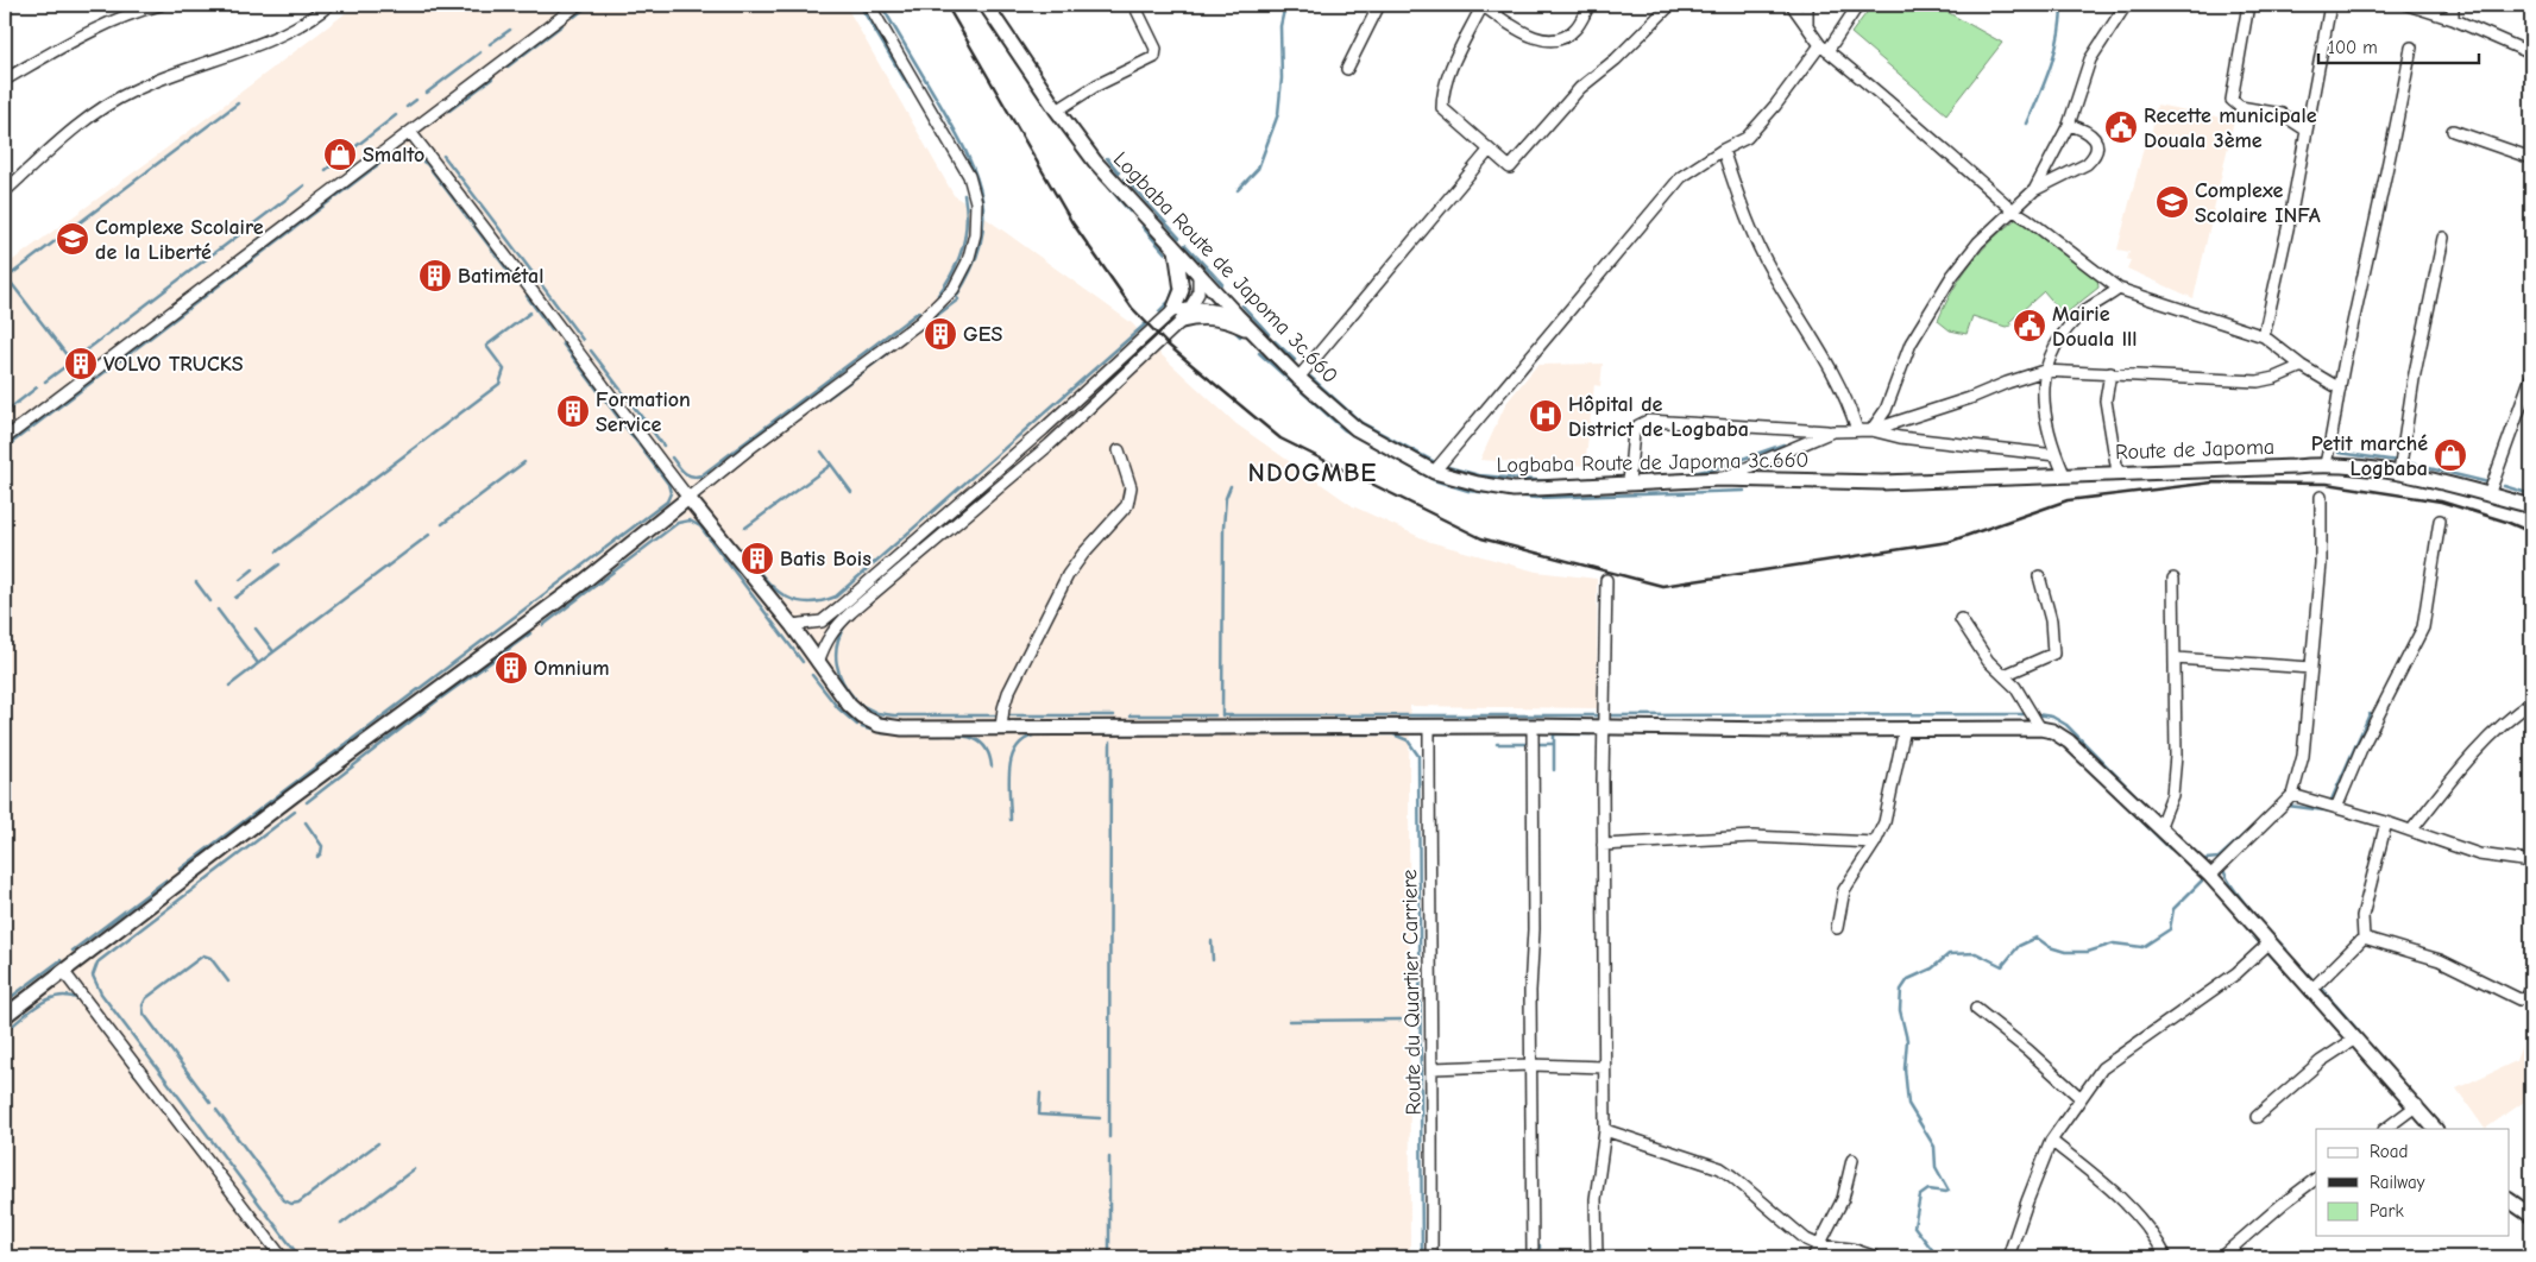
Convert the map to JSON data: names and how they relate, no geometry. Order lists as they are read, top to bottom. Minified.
{"streets":{"main road":["Logbaba Route de Japoma 3c.660","Route de Japoma"],"street":["Route du Quartier Carriere"]},"crossings":[["Logbaba Route de Japoma 3c.660","Route de Japoma"]],"districts":["NDOGMBE"],"places":{"public building":["Recette municipale Douala 3ème","Mairie Douala lll"],"shop":["Smalto","Petit marché Logbaba"],"school or university":["Complexe Scolaire INFA","Complexe Scolaire de la Liberté"],"building":["Batimétal","GES","VOLVO TRUCKS","Formation Service","Batis Bois","Omnium"],"hospital":["Hôpital de District de Logbaba"]},"legend":["Road","Railway","Park"],"scale_bar":"100 m"}
